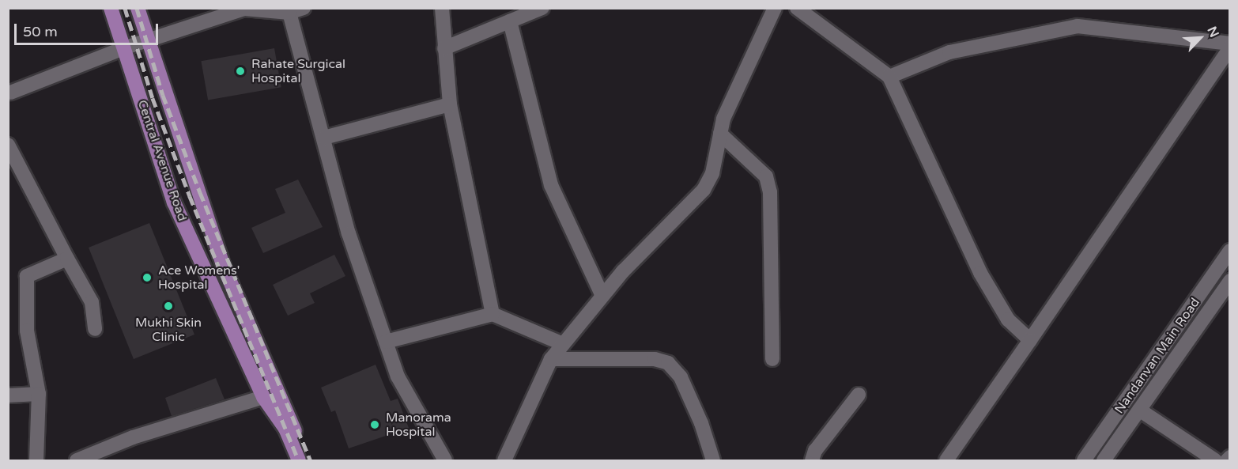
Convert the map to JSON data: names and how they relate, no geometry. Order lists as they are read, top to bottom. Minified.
{"streets":{"main road":["Central Avenue Road"],"street":["Nandanvan Main Road"]},"places":["Rahate Surgical Hospital","Ace Womens' Hospital","Mukhi Skin Clinic","Manorama Hospital"],"scale_bar":"50 m","north":"top right"}
